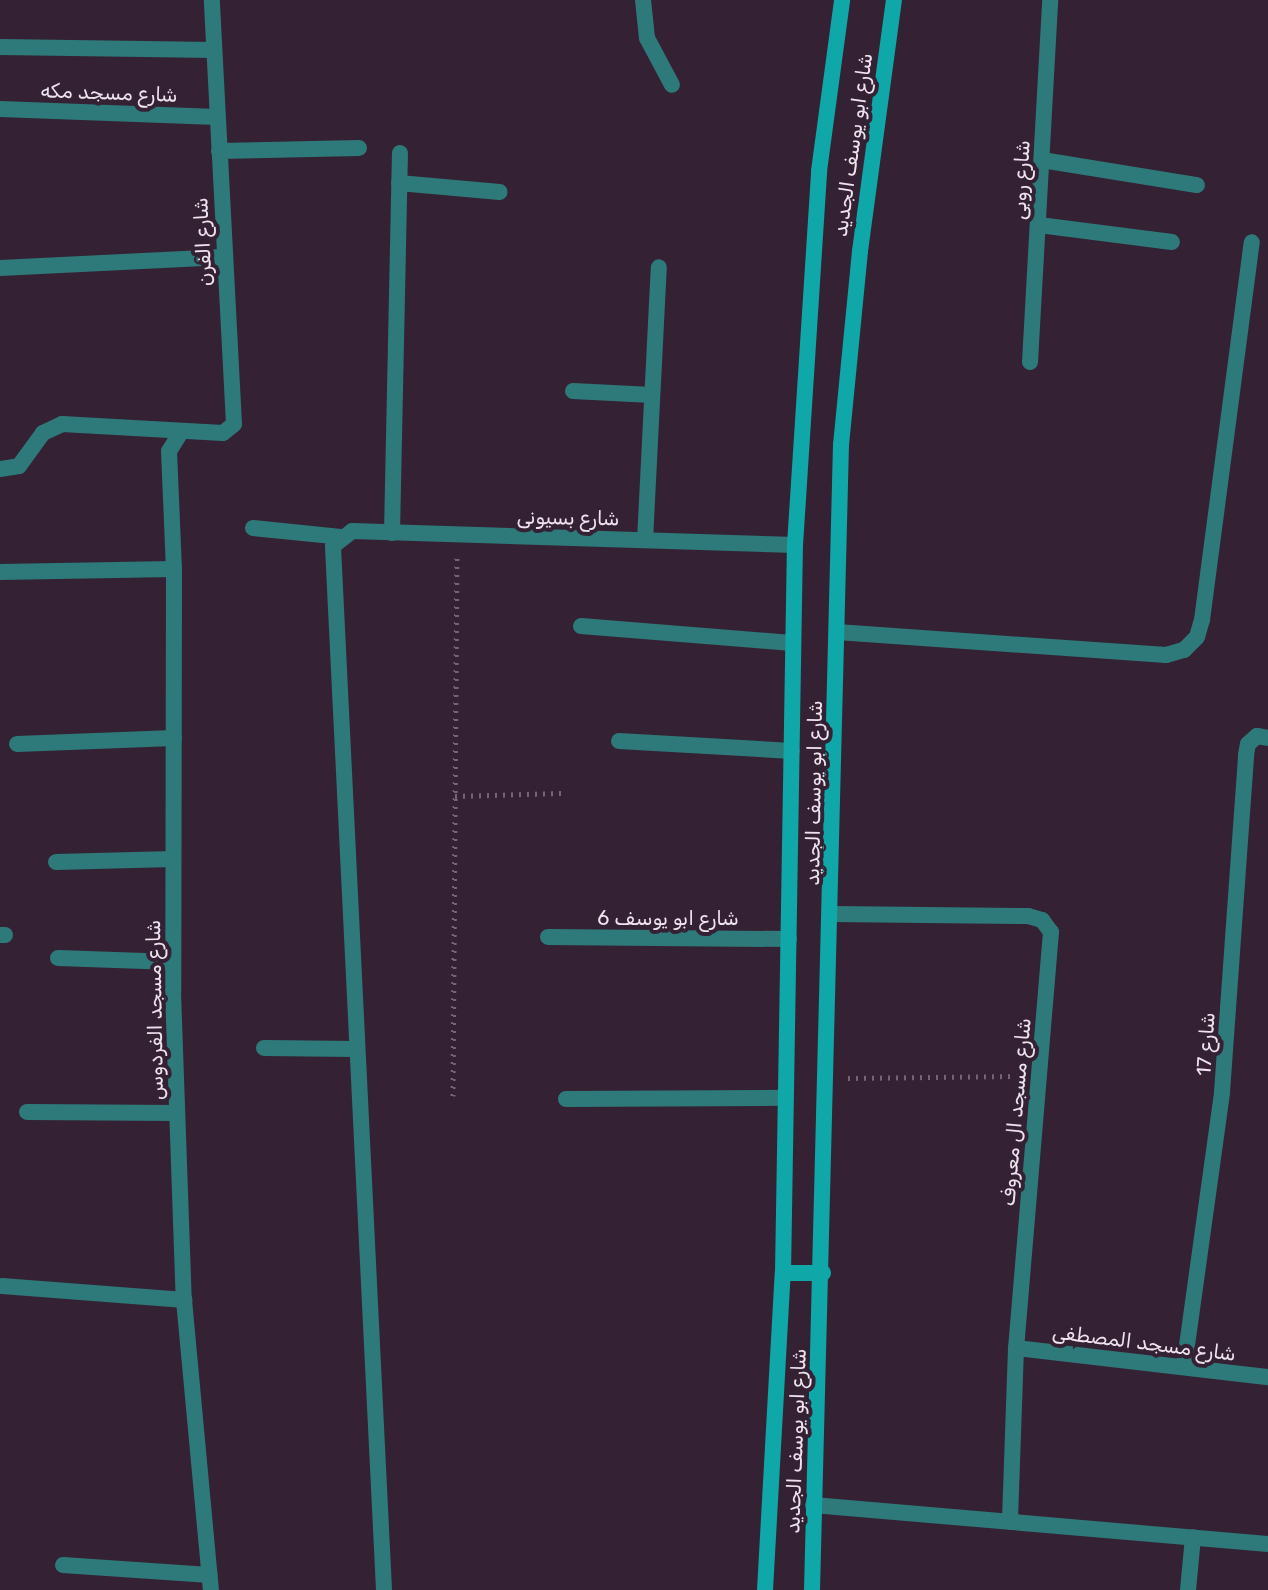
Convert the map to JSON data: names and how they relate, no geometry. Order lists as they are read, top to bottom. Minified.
{"streets":{"street":["شارع مسجد مكه","شارع ابو يوسف الجديد","شارع روبى","شارع الفرن","شارع بسيونى","شارع ابو يوسف 6","شارع مسجد الفردوس","شارع 17","شارع مسجد ال معروف","شارع مسجد المصطفى"]},"crossings":[["شارع مسجد مكه","شارع الفرن"],["شارع ابو يوسف الجديد","شارع بسيونى"],["شارع ابو يوسف الجديد","شارع ابو يوسف 6"],["شارع ابو يوسف الجديد","شارع مسجد ال معروف"],["شارع الفرن","شارع مسجد الفردوس"],["شارع 17","شارع مسجد المصطفى"],["شارع مسجد ال معروف","شارع مسجد المصطفى"]]}
